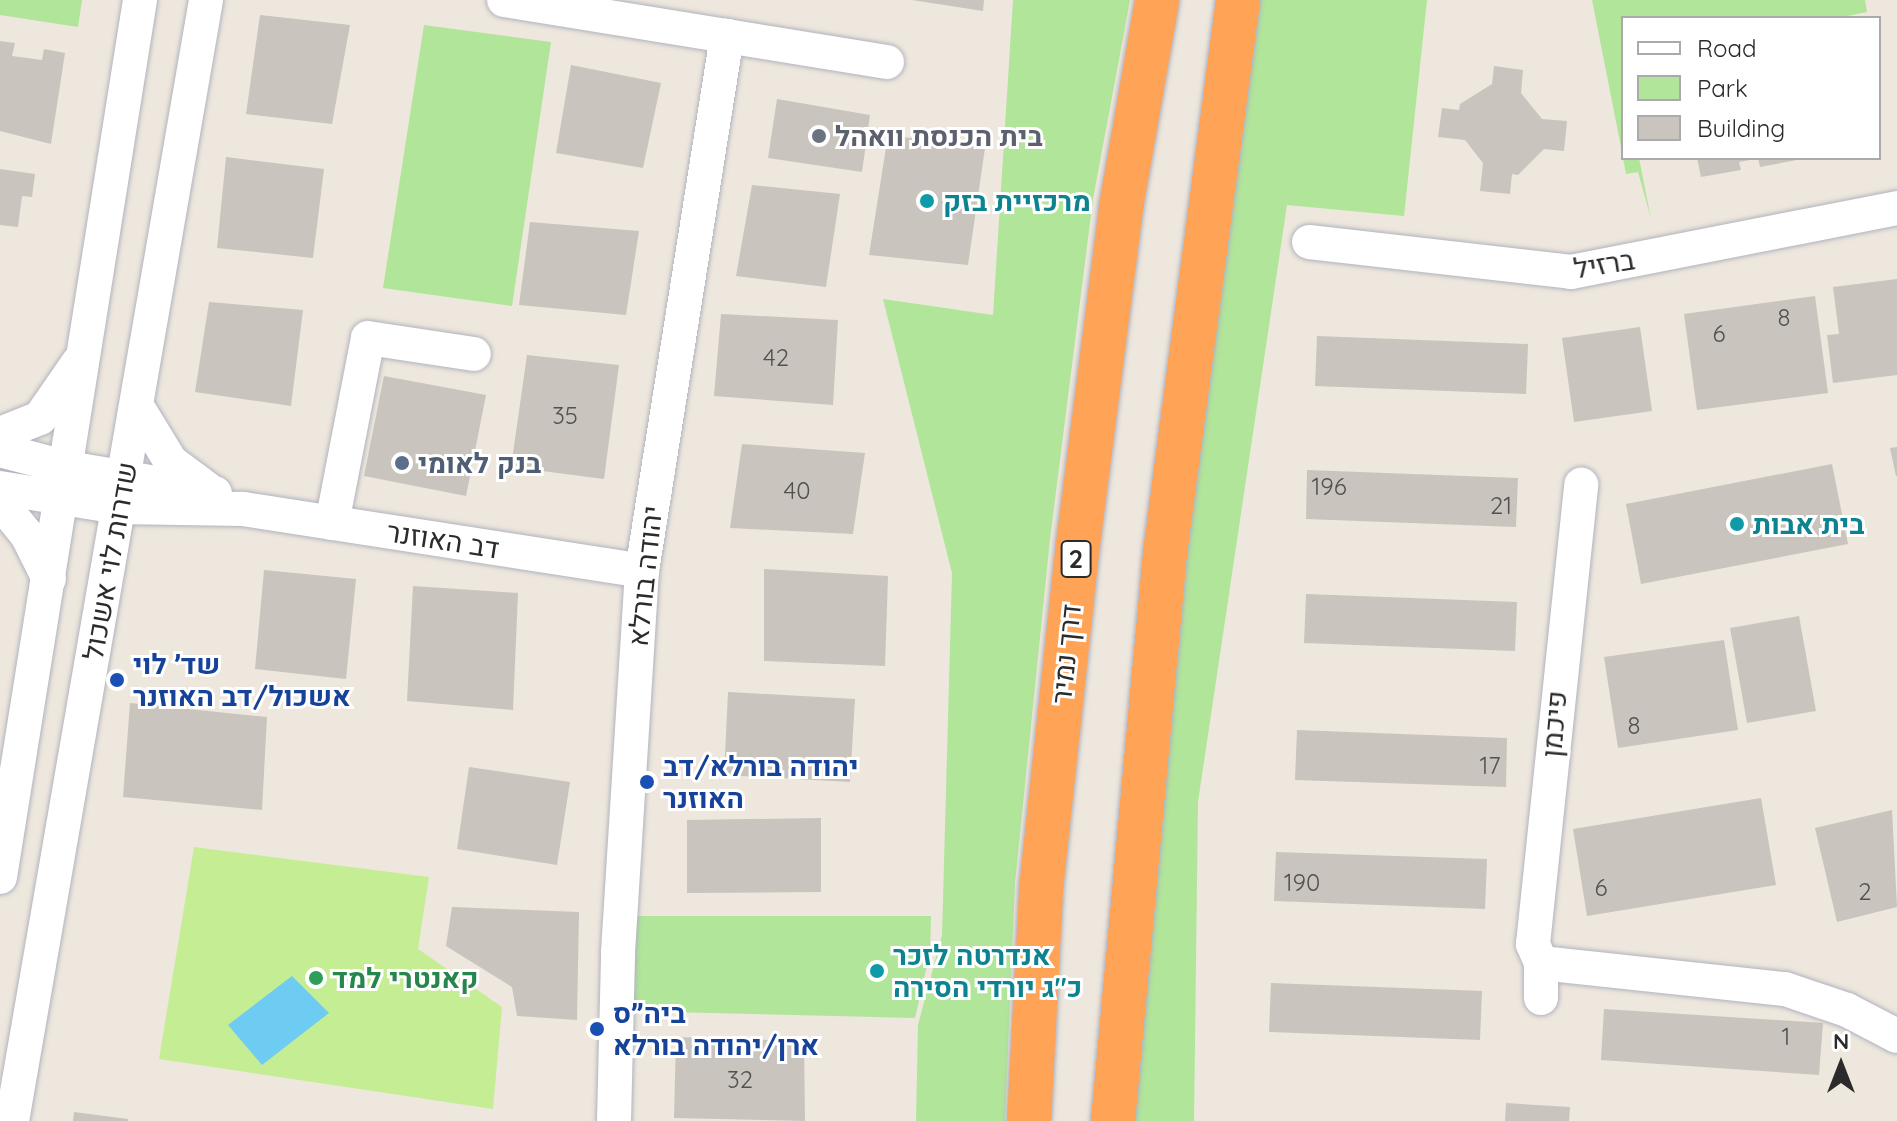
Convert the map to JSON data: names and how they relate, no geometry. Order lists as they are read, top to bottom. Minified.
{"streets":{"highway":["2","דרך נמיר"],"street":["ברזיל","דב האוזנר","שדרות לוי אשכול","יהודה בורלא","פיכמן"]},"crossings":[["דב האוזנר","שדרות לוי אשכול"],["דב האוזנר","יהודה בורלא"]],"places":["בית הכנסת וואהל","מרכזיית בזק","בנק לאומי","בית אבות","שד׳ לוי אשכול/דב האוזנר","יהודה בורלא/דב האוזנר","אנדרטה לזכר כ\"ג יורדי הסירה","קאנטרי למד","ביה״ס ארן/יהודה בורלא"],"house_numbers":["8","6","42","35","196","40","21","8","17","190","6","2","1","32"],"legend":["Road","Park","Building"],"north":"top"}
